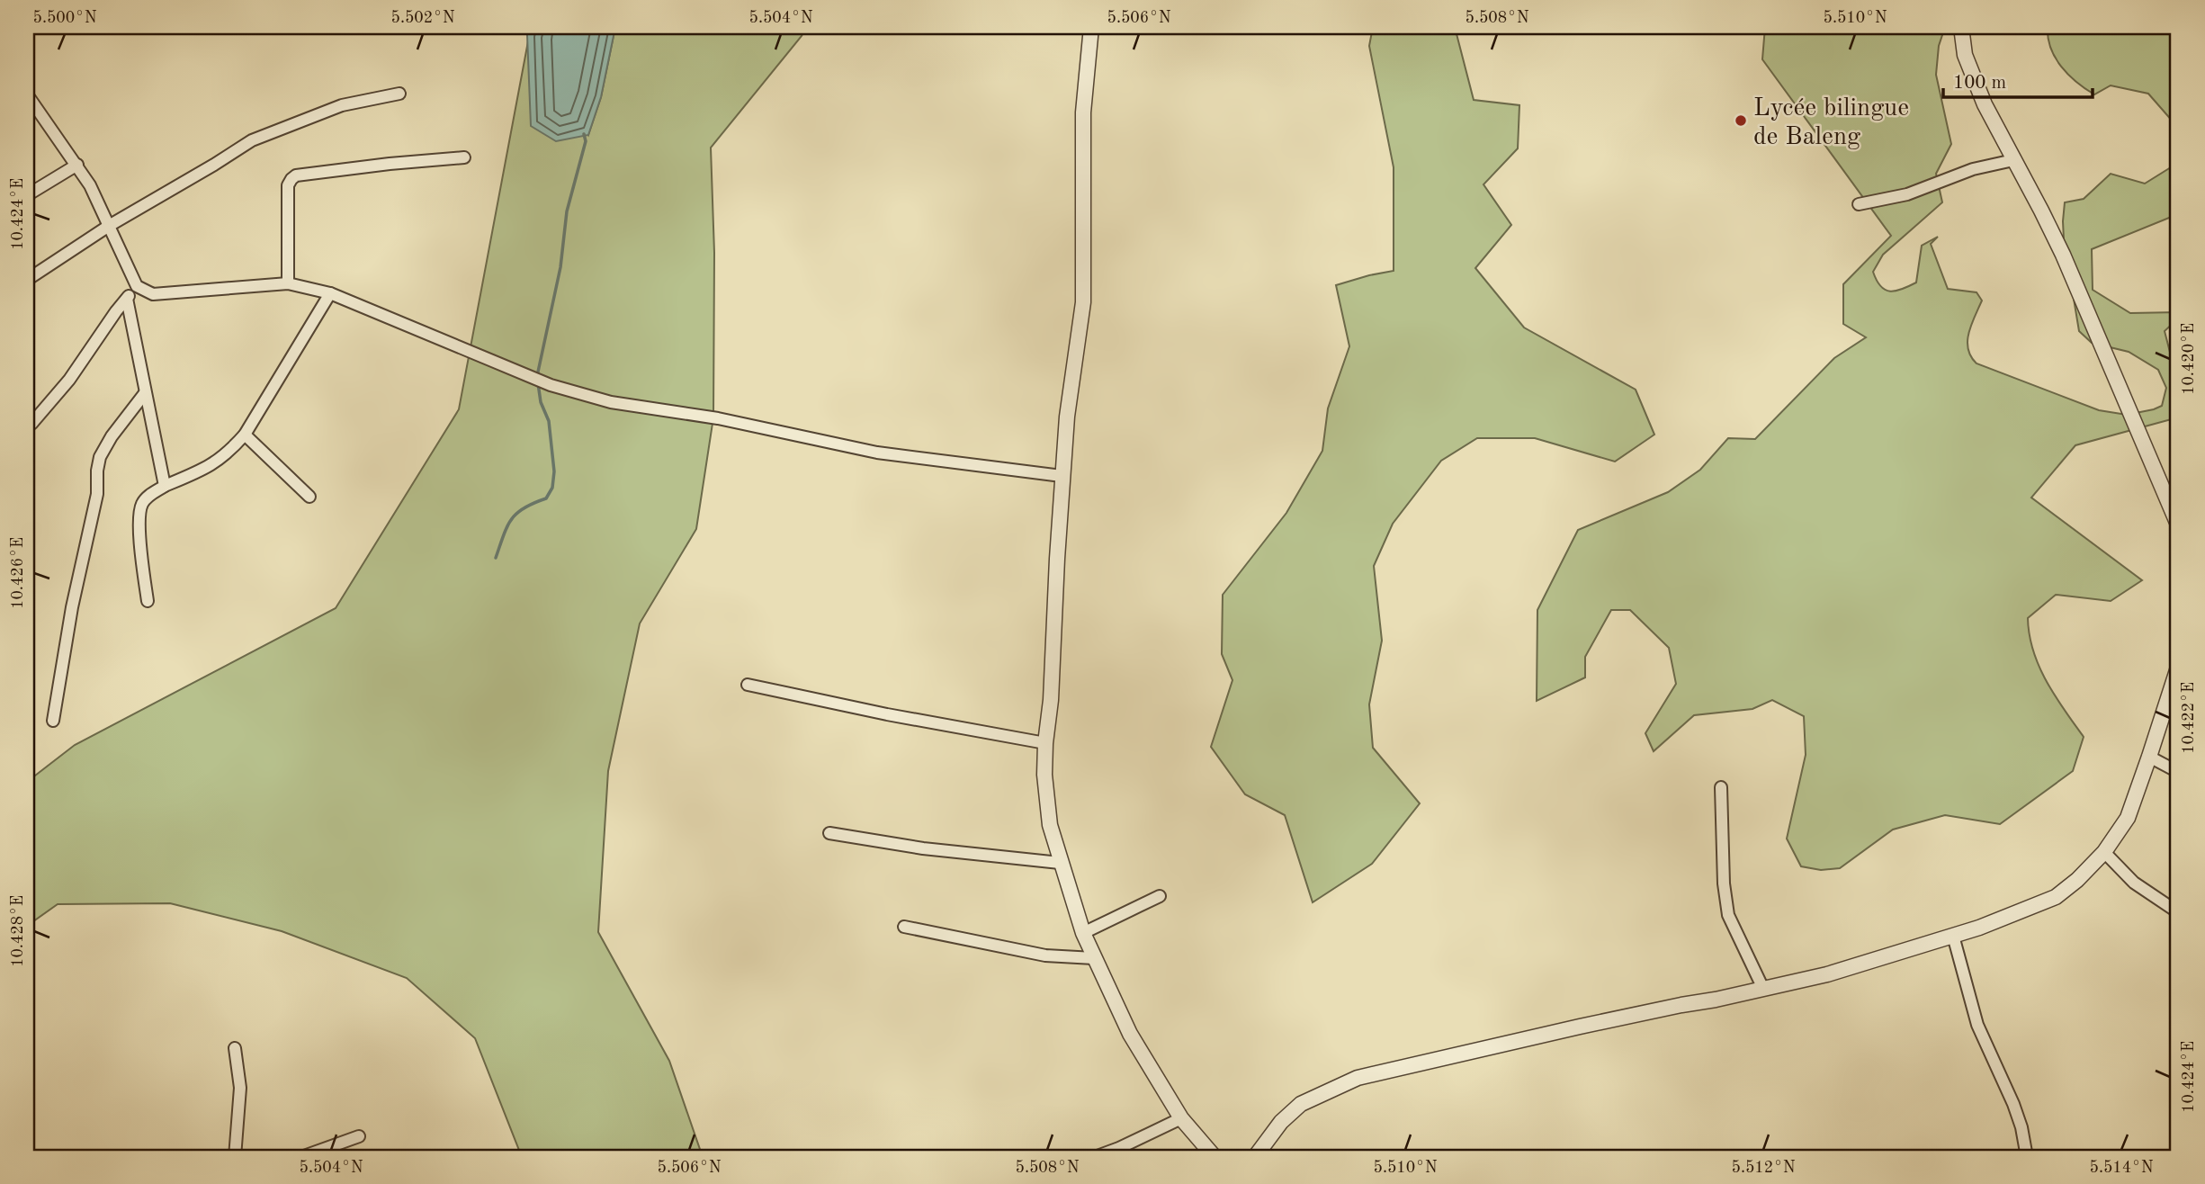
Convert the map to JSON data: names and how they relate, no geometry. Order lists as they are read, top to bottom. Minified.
{"places":["Lycée bilingue de Baleng"],"scale_bar":"100 m","coordinates":["5.500°N","5.502°N","5.504°N","5.506°N","5.508°N","5.510°N","10.424°E","10.420°E","10.426°E","10.422°E","10.428°E","5.512°N","5.514°N"]}
